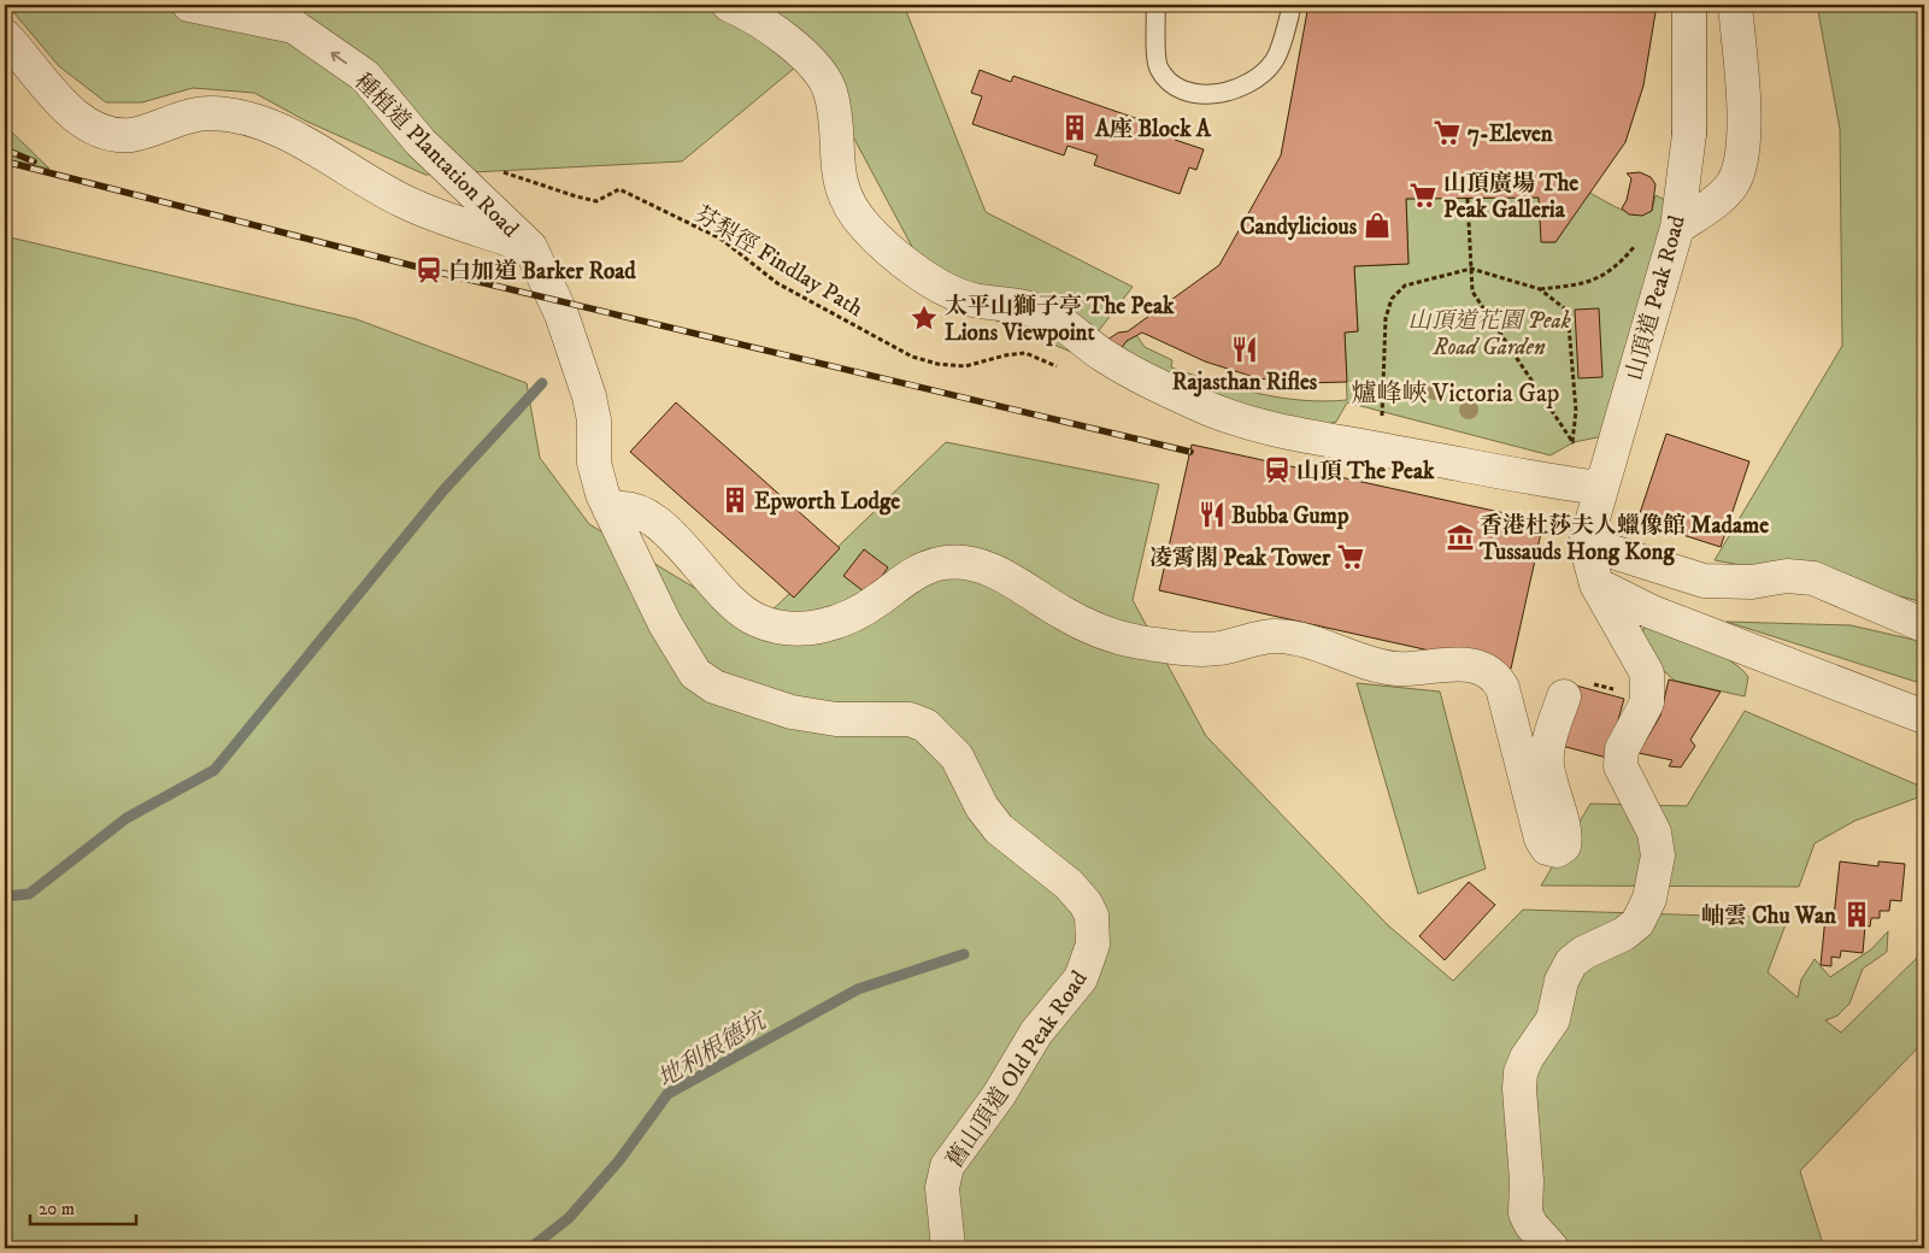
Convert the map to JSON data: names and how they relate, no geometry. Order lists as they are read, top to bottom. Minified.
{"streets":{"street":["種植道 Plantation Road","山頂道 Peak Road","舊山頂道 Old Peak Road"],"path":["芬梨徑 Findlay Path"]},"crossings":[["種植道 Plantation Road","舊山頂道 Old Peak Road"]],"districts":["爐峰峽 Victoria Gap"],"water":["地利根德坑"],"parks":["山頂道花園 Peak Road Garden"],"places":{"building":["A座 Block A","Epworth Lodge","岫雲 Chu Wan"],"supermarket":["7-Eleven","山頂廣場 The Peak Galleria","凌霄閣 Peak Tower"],"shop":["Candylicious"],"station":["白加道 Barker Road","山頂 The Peak"],"place":["太平山獅子亭 The Peak Lions Viewpoint"],"restaurant":["Rajasthan Rifles","Bubba Gump"],"museum":["香港杜莎夫人蠟像館 Madame Tussauds Hong Kong"]},"scale_bar":"20 m"}
